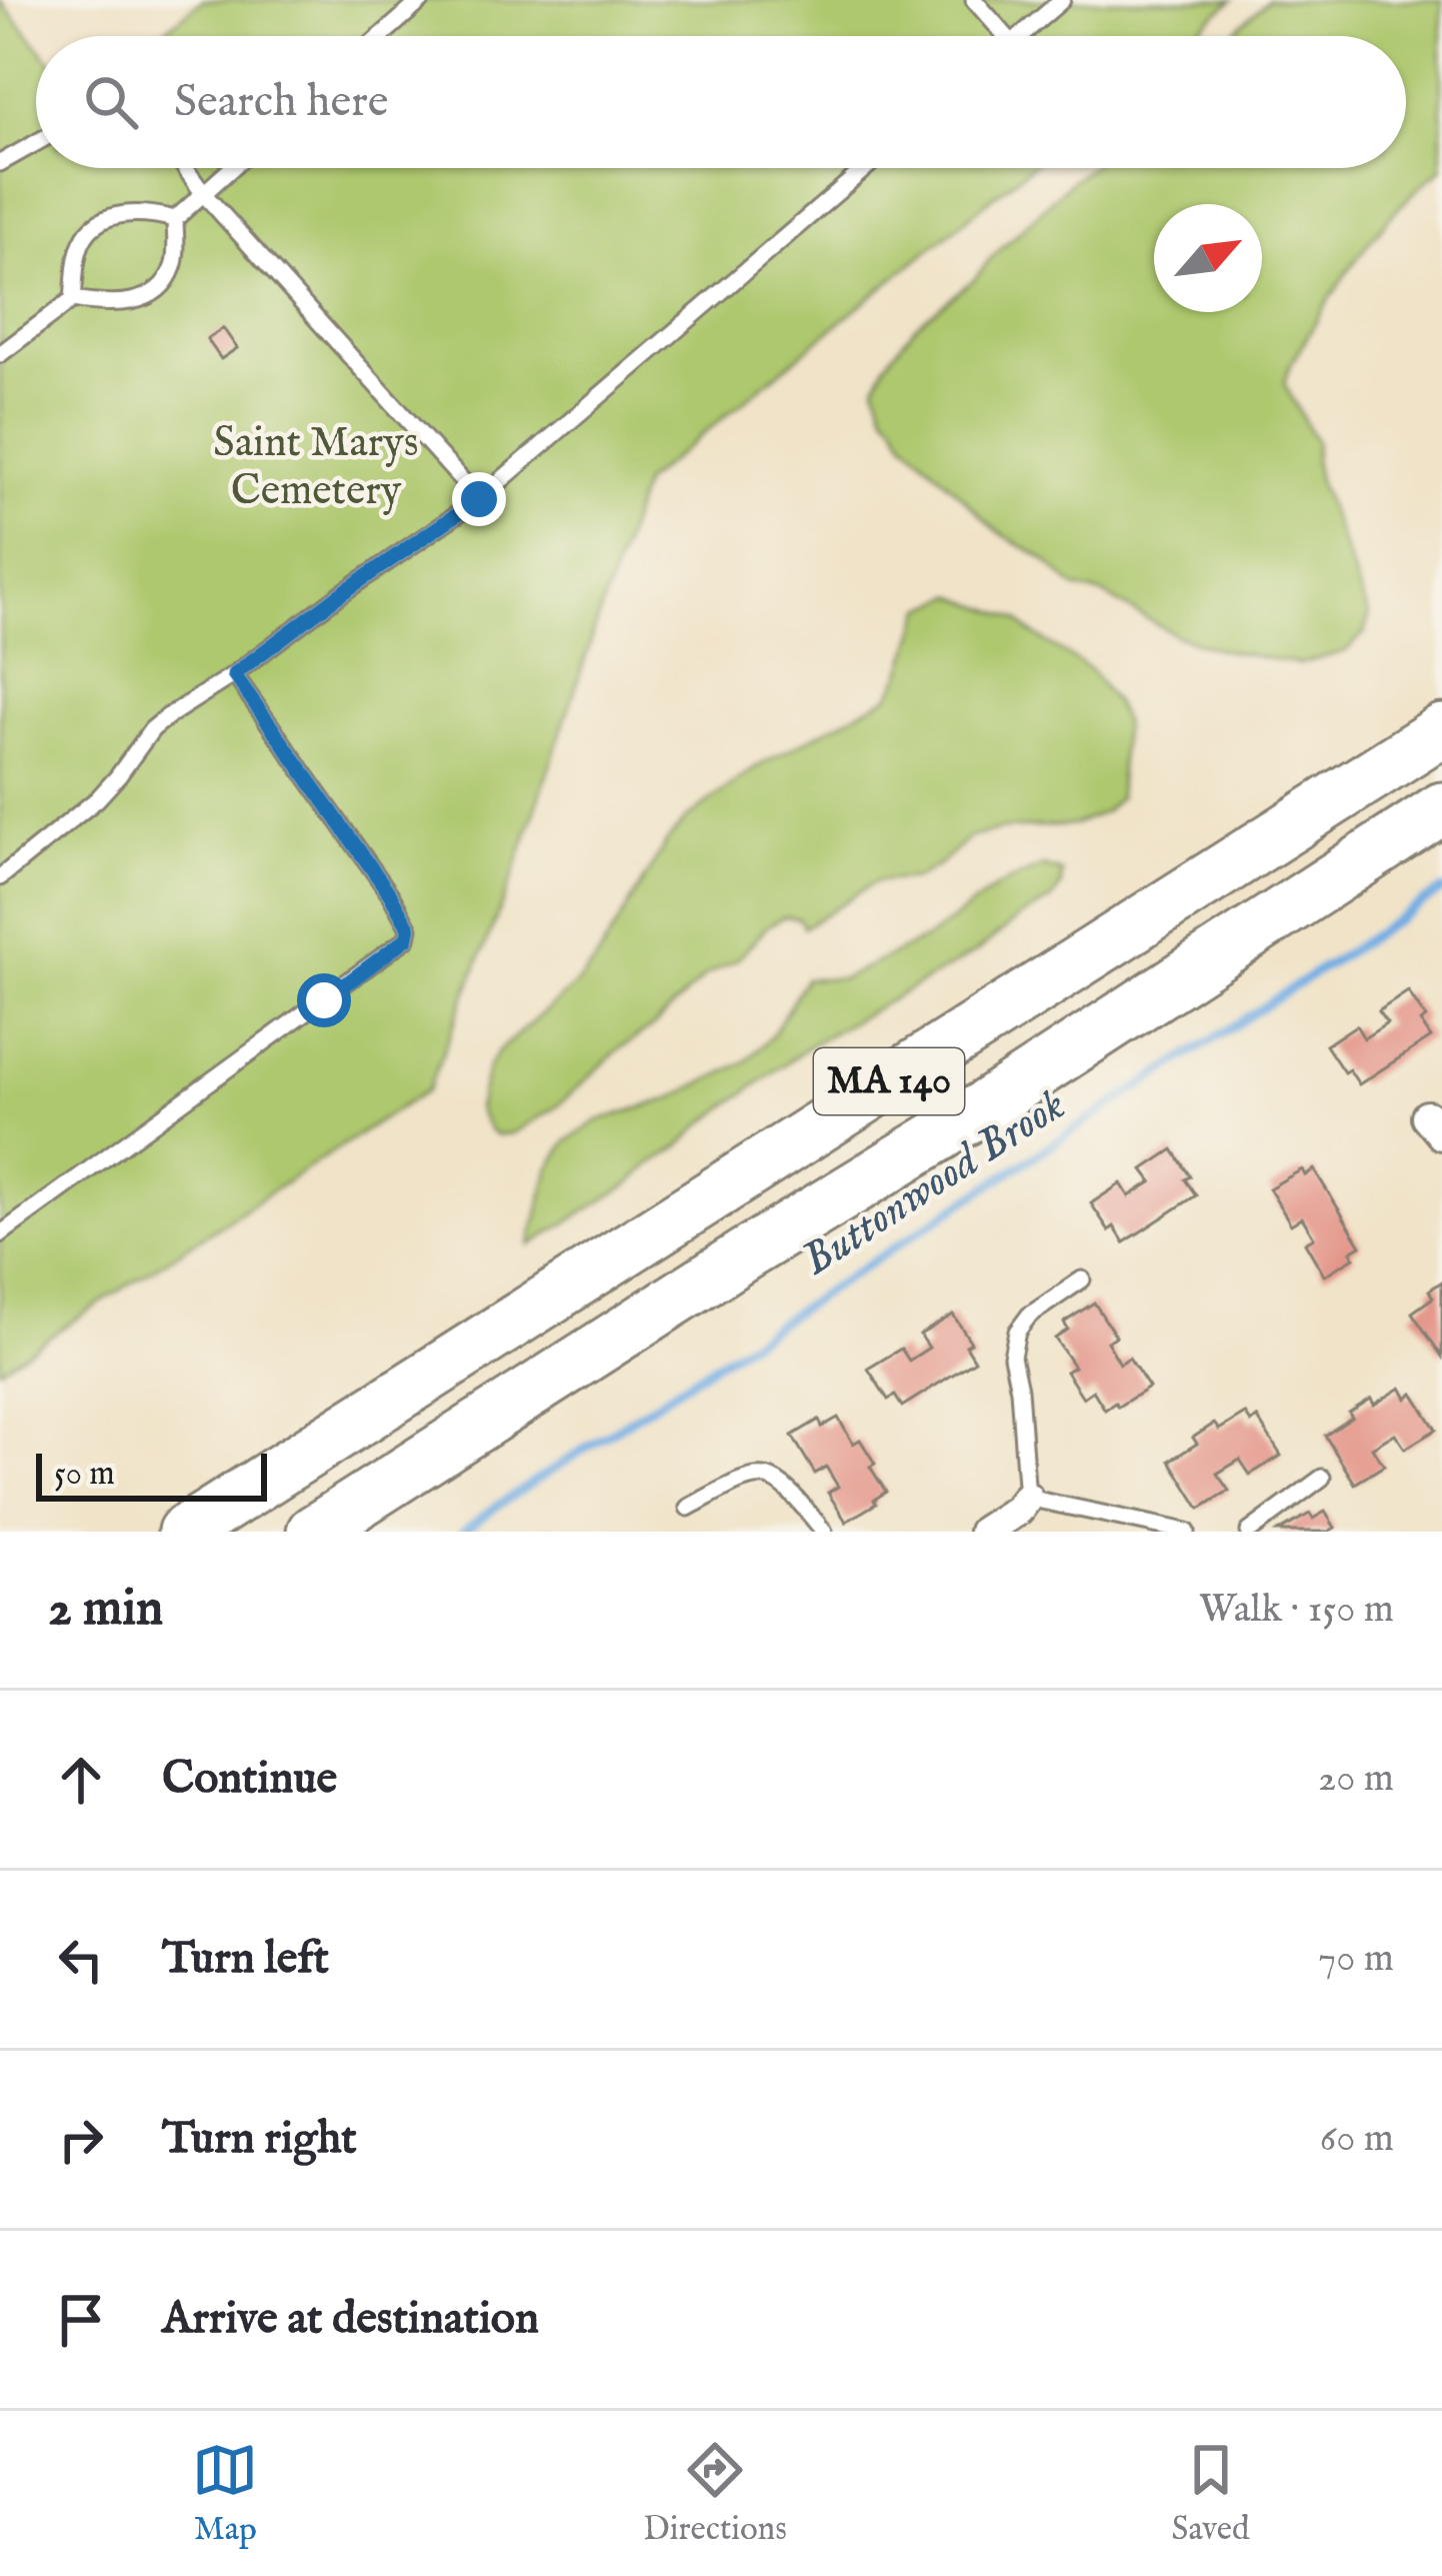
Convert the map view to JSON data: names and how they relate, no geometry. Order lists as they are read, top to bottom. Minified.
{"streets":{"highway":["MA 140"]},"water":["Buttonwood Brook"],"parks":["Saint Marys Cemetery"],"scale_bar":"50 m","north":"top right","page":{"search":"Search here","scale":"50 m","heading":["2 min","Walk · 150 m"],"list":[["Continue","20 m"],["Turn left","70 m"],["Turn right","60 m"],"Arrive at destination"],"nav":["Map","Directions","Saved"]}}
